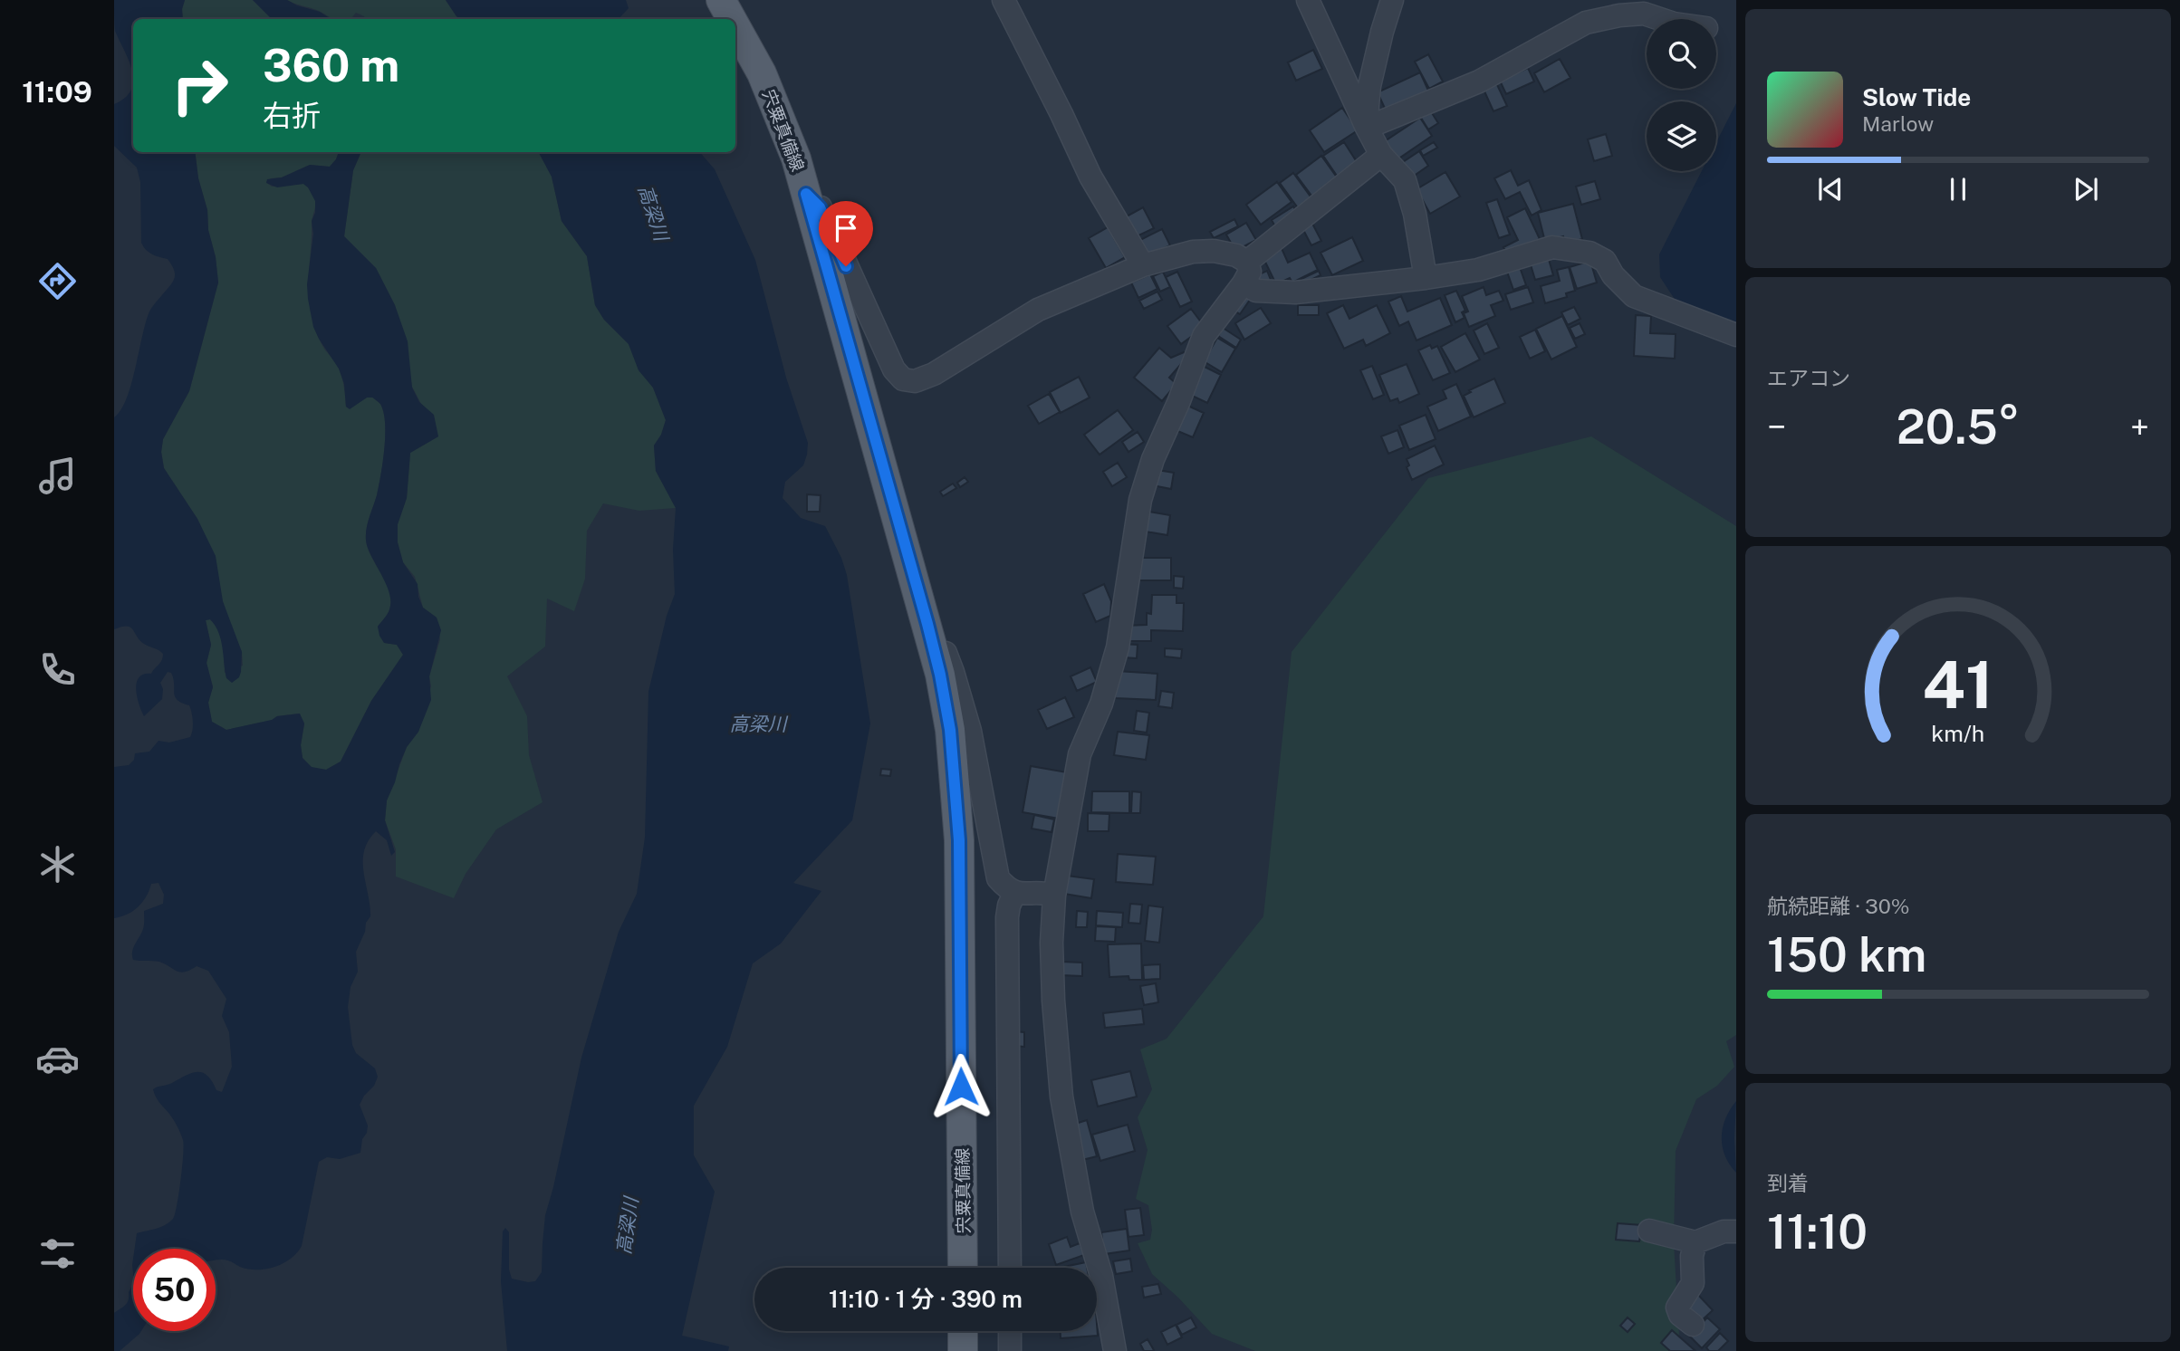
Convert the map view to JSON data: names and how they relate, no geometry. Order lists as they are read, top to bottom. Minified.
{"streets":{"main road":["宍粟真備線"]},"water":["高梁川"],"page":{"tabs":"11:09","turn":["360 m","右折"],"song":["Slow Tide","Marlow"],"tile":["エアコン",["航続距離 · 30%","150 km"],["到着","11:10"]],"heat":["−","20.5°","+"],"limit":"50","trip":"11:10 · 1 分 · 390 m","gauge":["41","km/h"]}}
